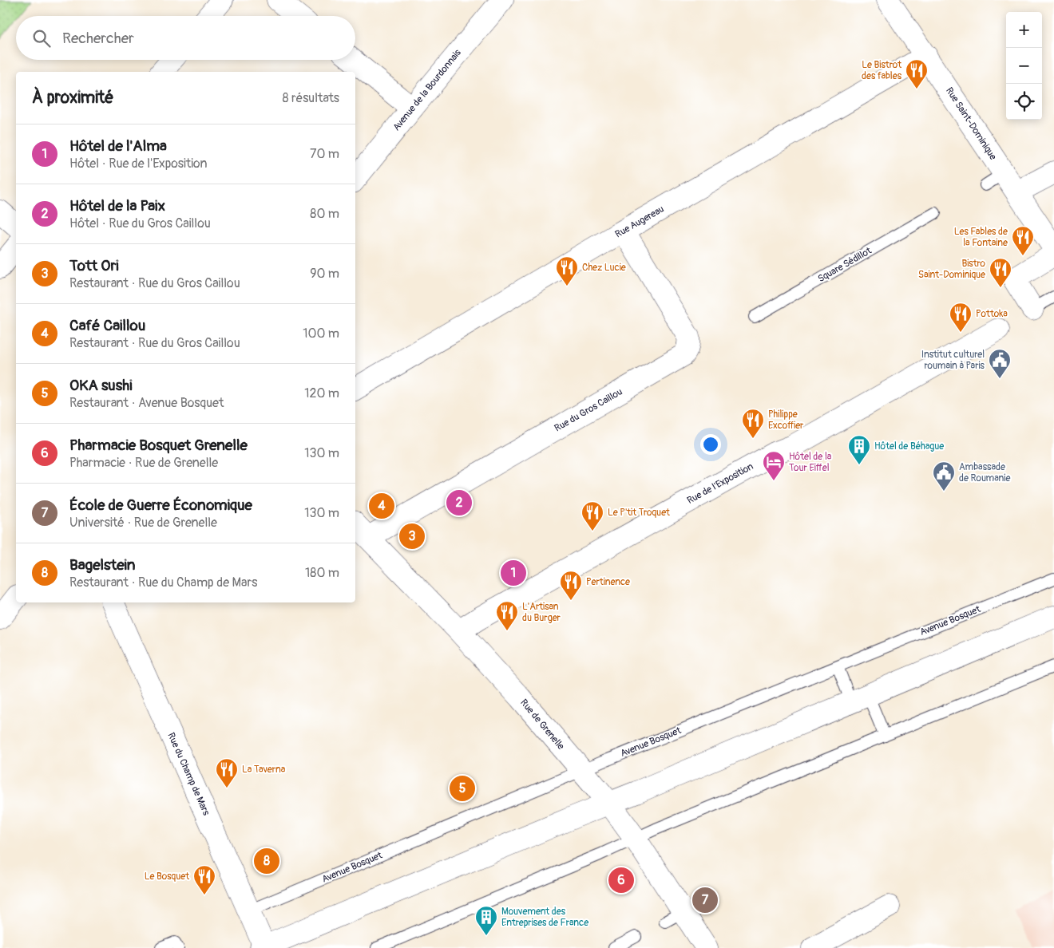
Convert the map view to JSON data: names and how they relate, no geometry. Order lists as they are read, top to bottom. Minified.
{"streets":{"street":["Avenue de la Bourdonnais","Rue Saint-Dominique","Rue Augereau","Rue du Gros Caillou","Rue de l'Exposition","Rue de Grenelle","Rue du Champ de Mars"],"lane":["Square Sédillot","Avenue Bosquet"]},"crossings":[["Rue Saint-Dominique","Rue Augereau"],["Rue Augereau","Rue du Gros Caillou"],["Rue du Gros Caillou","Rue de Grenelle"],["Rue de l'Exposition","Rue de Grenelle"],["Avenue Bosquet","Rue de Grenelle"],["Avenue Bosquet","Rue du Champ de Mars"]],"places":{"restaurant":["Le Bistrot des fables","Les Fables de la Fontaine","Chez Lucie","Bistro Saint-Dominique","Pottoka","Philippe Excoffier","Le P'tit Troquet","Pertinence","L'Artisan du Burger","La Taverna","Le Bosquet"],"public building":["Institut culturel roumain à Paris","Ambassade de Roumanie"],"building":["Hôtel de Béhague","Mouvement des Entreprises de France"],"hotel":["Hôtel de la Tour Eiffel"]},"page":{"map_buttons":["+","−"],"search":"Rechercher","heading":["À proximité","8 résultats"],"list":[{"mark":"1","name":"Hôtel de l'Alma","note":"Hôtel · Rue de l'Exposition","value":"70 m"},{"mark":"2","name":"Hôtel de la Paix","note":"Hôtel · Rue du Gros Caillou","value":"80 m"},{"mark":"3","name":"Tott Ori","note":"Restaurant · Rue du Gros Caillou","value":"90 m"},{"mark":"4","name":"Café Caillou","note":"Restaurant · Rue du Gros Caillou","value":"100 m"},{"mark":"5","name":"OKA sushi","note":"Restaurant · Avenue Bosquet","value":"120 m"},{"mark":"6","name":"Pharmacie Bosquet Grenelle","note":"Pharmacie · Rue de Grenelle","value":"130 m"},{"mark":"7","name":"École de Guerre Économique","note":"Université · Rue de Grenelle","value":"130 m"},{"mark":"8","name":"Bagelstein","note":"Restaurant · Rue du Champ de Mars","value":"180 m"}],"pins":["2","4","3","1","5","8","6","7"]}}
